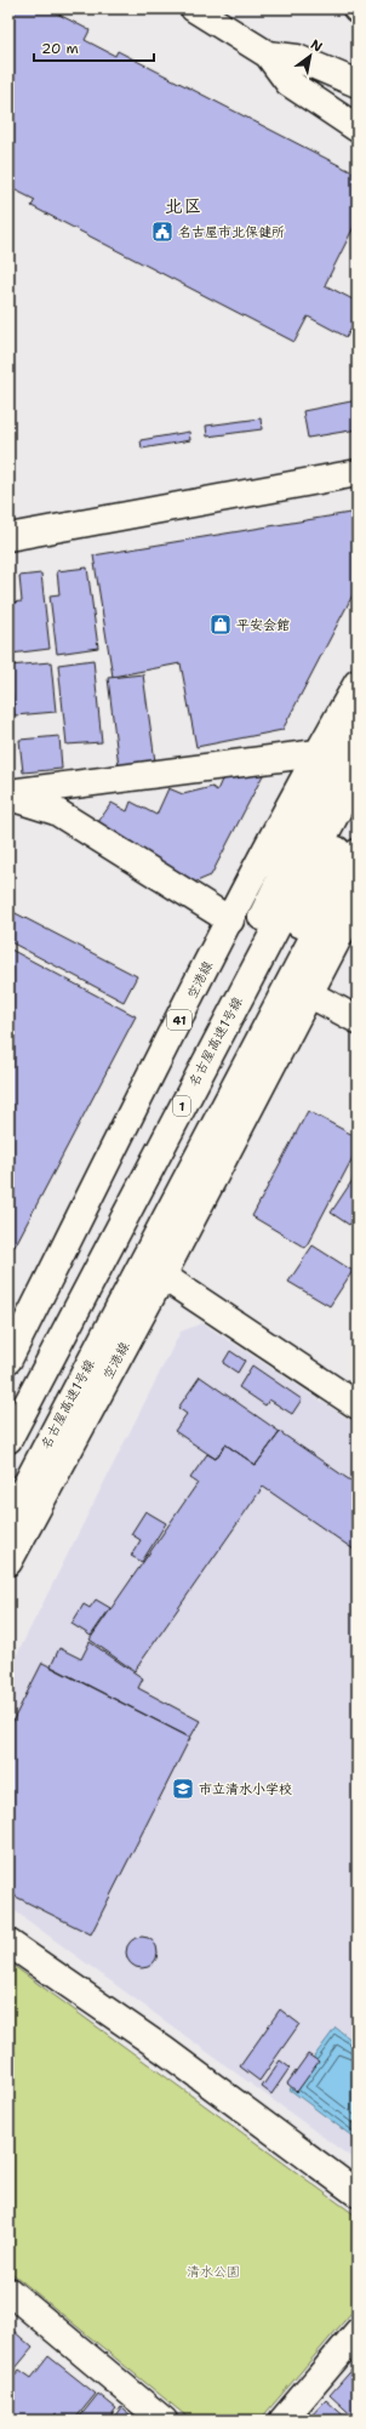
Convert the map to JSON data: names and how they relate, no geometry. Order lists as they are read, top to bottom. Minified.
{"streets":{"main road":["空港線","41","名古屋高速1号線","1"]},"crossings":[["空港線","名古屋高速1号線"]],"districts":["北区"],"parks":["清水公園"],"places":{"public building":["名古屋市北保健所"],"shop":["平安会館"],"school or university":["市立清水小学校"]},"scale_bar":"20 m","north":"top right"}
